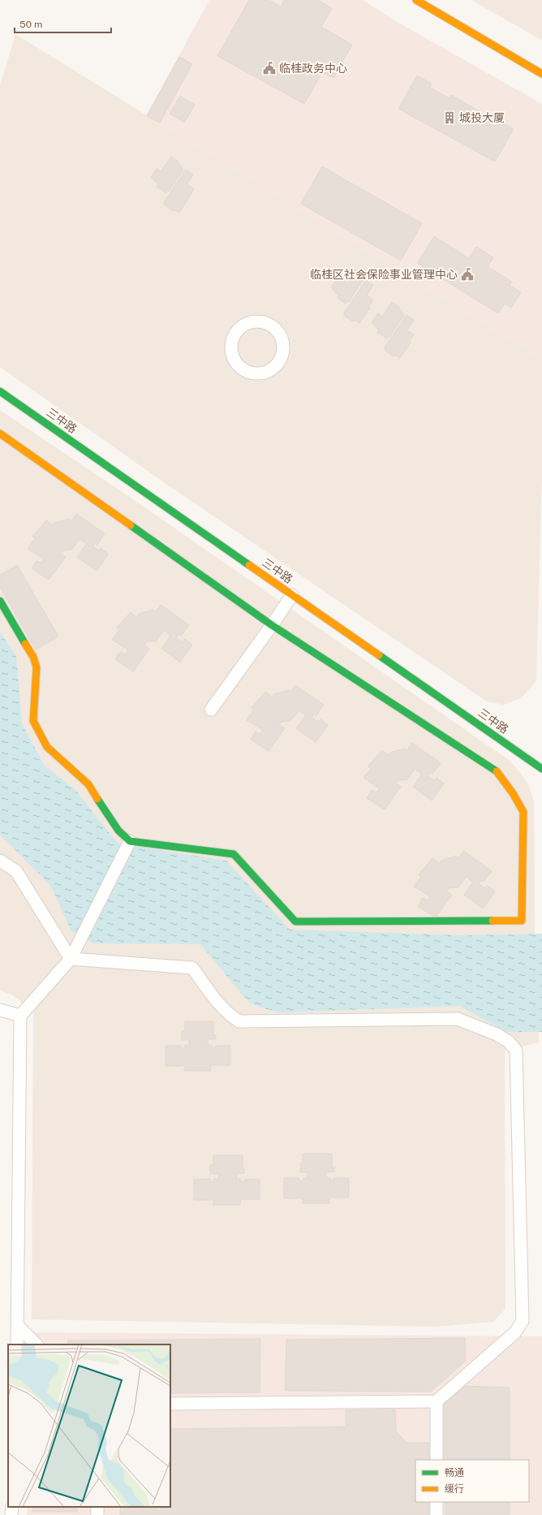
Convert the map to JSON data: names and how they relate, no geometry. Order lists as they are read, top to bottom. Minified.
{"streets":{"street":["三中路"]},"places":{"public building":["临桂政务中心","临桂区社会保险事业管理中心"],"building":["城投大厦"]},"legend":["畅通","缓行"],"scale_bar":"50 m"}
